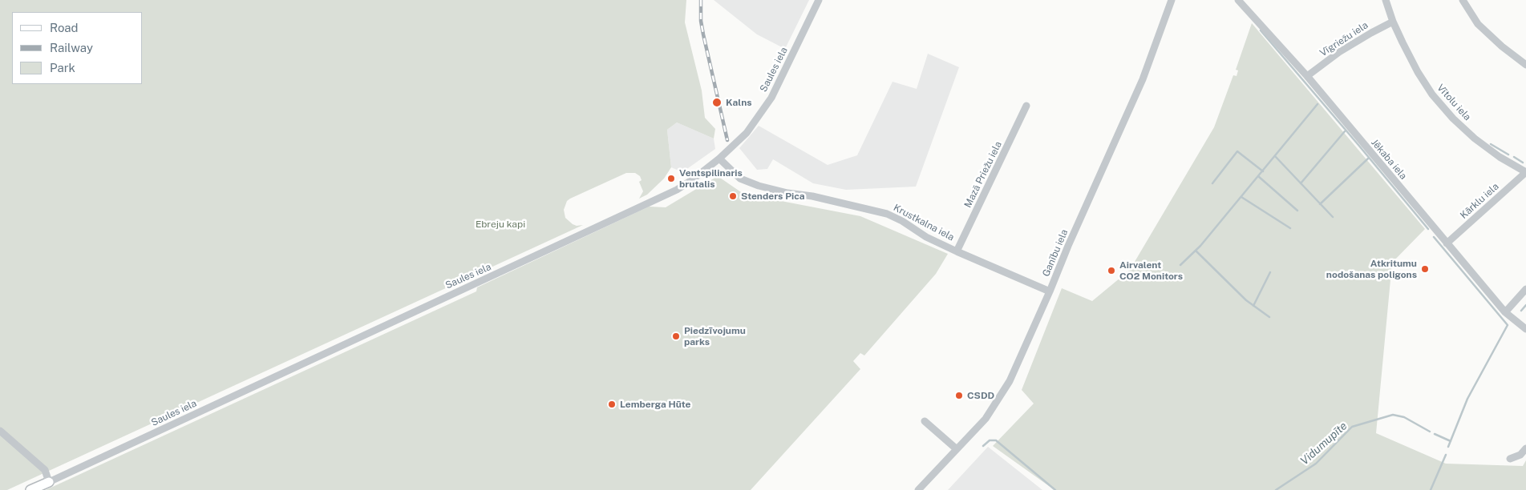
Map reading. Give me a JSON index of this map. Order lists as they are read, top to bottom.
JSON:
{
  "streets": {
    "street": [
      "Vīgriežu iela",
      "Saules iela",
      "Vītolu iela",
      "Jēkaba iela",
      "Mazā Priežu iela",
      "Kārklu iela",
      "Krustkalna iela",
      "Ganību iela"
    ]
  },
  "crossings": [
    ["Vīgriežu iela", "Vītolu iela"],
    ["Vīgriežu iela", "Jēkaba iela"],
    ["Saules iela", "Krustkalna iela"],
    ["Vītolu iela", "Kārklu iela"],
    ["Jēkaba iela", "Kārklu iela"],
    ["Mazā Priežu iela", "Krustkalna iela"],
    ["Krustkalna iela", "Ganību iela"]
  ],
  "water": ["Vidumupīte"],
  "parks": ["Ebreju kapi"],
  "places": [
    "Kalns",
    "Ventspilinaris brutalis",
    "Stenders Pica",
    "Atkritumu nodošanas poligons",
    "Airvalent CO2 Monitors",
    "Piedzīvojumu parks",
    "CSDD",
    "Lemberga Hūte"
  ],
  "legend": ["Road", "Railway", "Park"]
}
